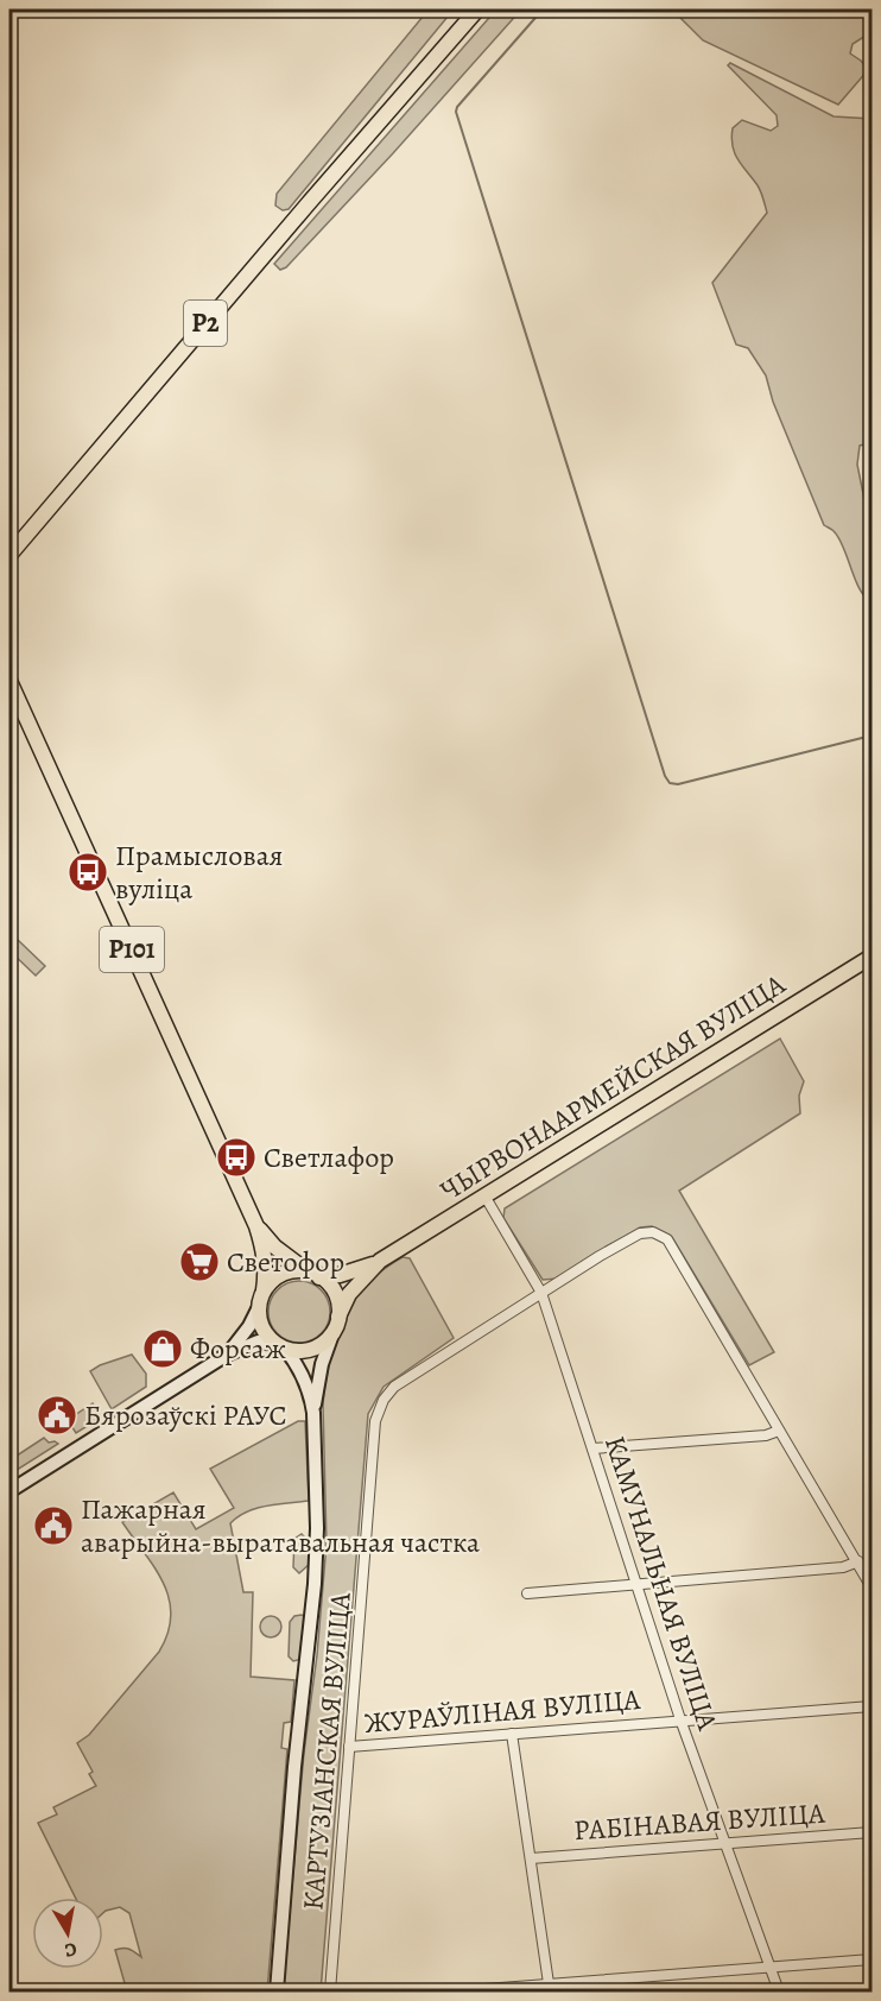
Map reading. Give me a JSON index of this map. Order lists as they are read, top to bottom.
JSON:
{
  "streets": {
    "main road": ["Р2", "Р101", "ЧЫРВОНААРМЕЙСКАЯ ВУЛІЦА"],
    "street": [
      "КАМУНАЛЬНАЯ ВУЛІЦА",
      "ЖУРАЎЛІНАЯ ВУЛІЦА",
      "КАРТУЗІАНСКАЯ ВУЛІЦА",
      "РАБІНАВАЯ ВУЛІЦА"
    ]
  },
  "crossings": [
    ["Р101", "ЧЫРВОНААРМЕЙСКАЯ ВУЛІЦА"],
    ["ЧЫРВОНААРМЕЙСКАЯ ВУЛІЦА", "КАМУНАЛЬНАЯ ВУЛІЦА"],
    ["КАМУНАЛЬНАЯ ВУЛІЦА", "ЖУРАЎЛІНАЯ ВУЛІЦА"],
    ["КАМУНАЛЬНАЯ ВУЛІЦА", "КАРТУЗІАНСКАЯ ВУЛІЦА"],
    ["КАМУНАЛЬНАЯ ВУЛІЦА", "РАБІНАВАЯ ВУЛІЦА"],
    ["ЖУРАЎЛІНАЯ ВУЛІЦА", "КАРТУЗІАНСКАЯ ВУЛІЦА"]
  ],
  "places": {
    "bus stop": ["Прамысловая вуліца", "Светлафор"],
    "supermarket": ["Светофор"],
    "shop": ["Форсаж"],
    "public building": ["Бярозаўскі РАУС", "Пажарная аварыйна-выратавальная частка"]
  },
  "north": "bottom"
}
